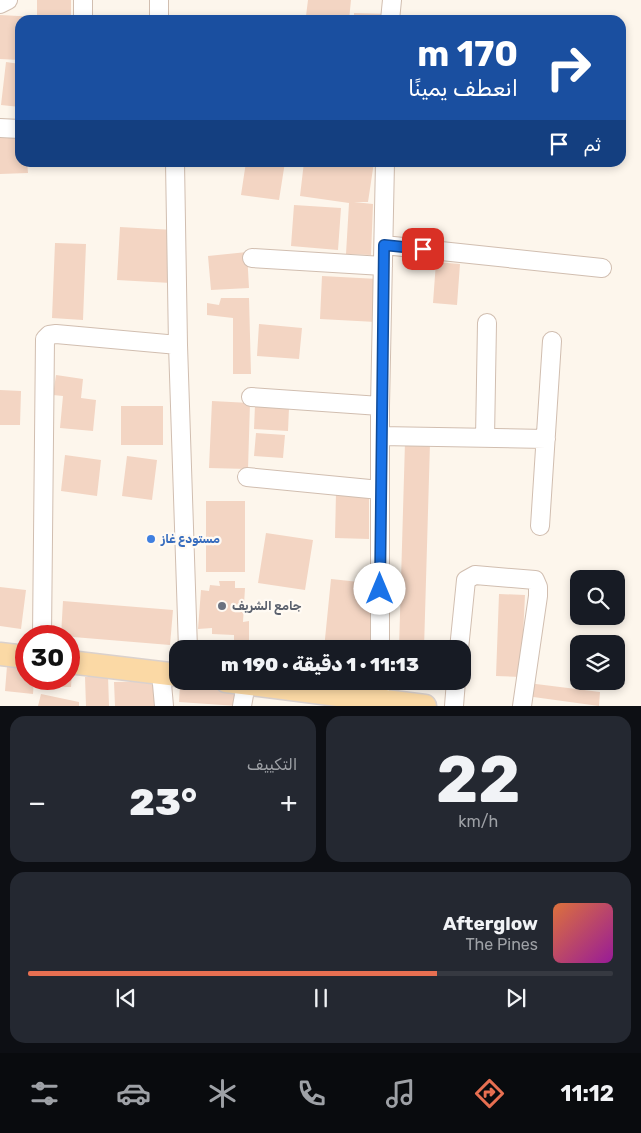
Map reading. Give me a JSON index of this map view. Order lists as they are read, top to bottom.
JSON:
{
  "places": ["مستودع غاز", "جامع الشريف"],
  "page": {
    "turn": ["170 m", "انعطف يمينًا"],
    "then": "ثم",
    "limit": "30",
    "trip": "11:13 · 1 دقيقة · 190 m",
    "tile": [
      ["22", "km/h"],
      "التكييف"
    ],
    "heat": ["−", "23°", "+"],
    "song": ["Afterglow", "The Pines"],
    "tabs": "11:12"
  }
}
